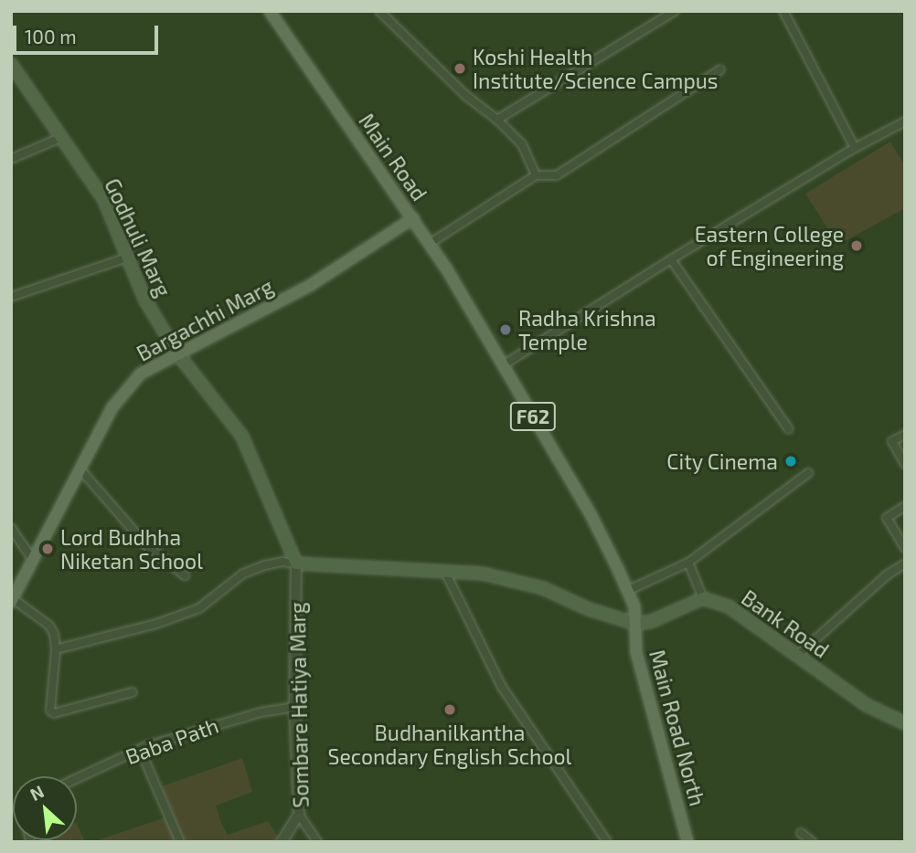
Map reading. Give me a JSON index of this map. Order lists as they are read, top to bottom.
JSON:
{
  "streets": {
    "main road": [
      "Main Road",
      "Godhuli Marg",
      "Bargachhi Marg",
      "F62",
      "Bank Road",
      "Main Road North"
    ],
    "street": ["Sombare Hatiya Marg", "Baba Path"]
  },
  "crossings": [
    ["Main Road", "Bargachhi Marg"],
    ["Main Road", "F62"],
    ["Godhuli Marg", "Bargachhi Marg"],
    ["Godhuli Marg", "Sombare Hatiya Marg"],
    ["Bargachhi Marg", "F62"],
    ["F62", "Main Road North"],
    ["Sombare Hatiya Marg", "Baba Path"]
  ],
  "places": [
    "Koshi Health Institute/Science Campus",
    "Eastern College of Engineering",
    "Radha Krishna Temple",
    "City Cinema",
    "Lord Budhha Niketan School",
    "Budhanilkantha Secondary English School"
  ],
  "scale_bar": "100 m",
  "north": "top left"
}
